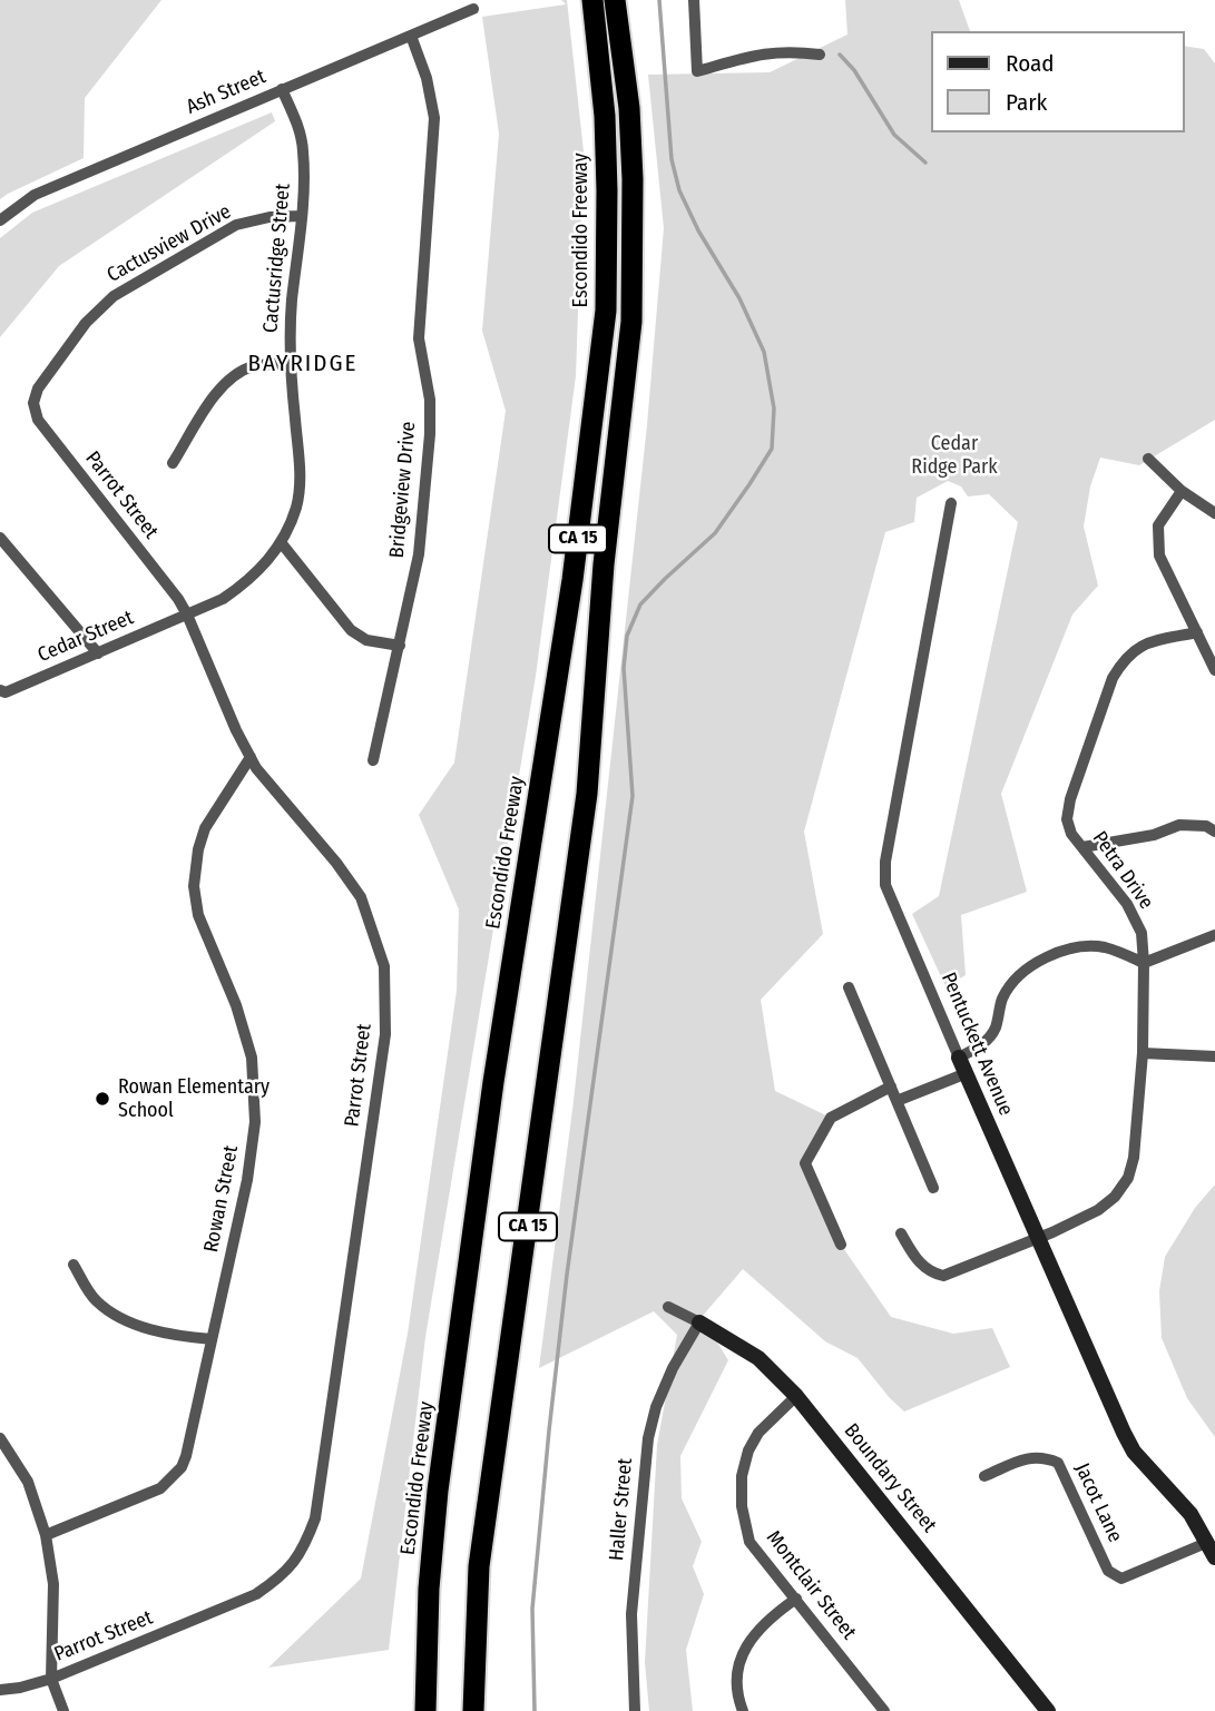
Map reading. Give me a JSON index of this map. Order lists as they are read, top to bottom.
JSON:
{
  "streets": {
    "highway": ["Escondido Freeway", "CA 15"],
    "street": [
      "Ash Street",
      "Cactusview Drive",
      "Cactusridge Street",
      "Bridgeview Drive",
      "Parrot Street",
      "Cedar Street",
      "Petra Drive",
      "Pentuckett Avenue",
      "Rowan Street",
      "Boundary Street",
      "Jacot Lane",
      "Haller Street",
      "Montclair Street"
    ]
  },
  "crossings": [
    ["Ash Street", "Cactusridge Street"],
    ["Ash Street", "Bridgeview Drive"],
    ["Cactusview Drive", "Cactusridge Street"],
    ["Cactusview Drive", "Parrot Street"],
    ["Cactusridge Street", "Parrot Street"],
    ["Cactusridge Street", "Cedar Street"],
    ["Parrot Street", "Cedar Street"],
    ["Parrot Street", "Rowan Street"],
    ["Petra Drive", "Pentuckett Avenue"],
    ["Pentuckett Avenue", "Jacot Lane"],
    ["Boundary Street", "Haller Street"],
    ["Boundary Street", "Montclair Street"]
  ],
  "districts": ["BAYRIDGE"],
  "parks": ["Cedar Ridge Park"],
  "places": ["Rowan Elementary School"],
  "legend": ["Road", "Park"]
}
